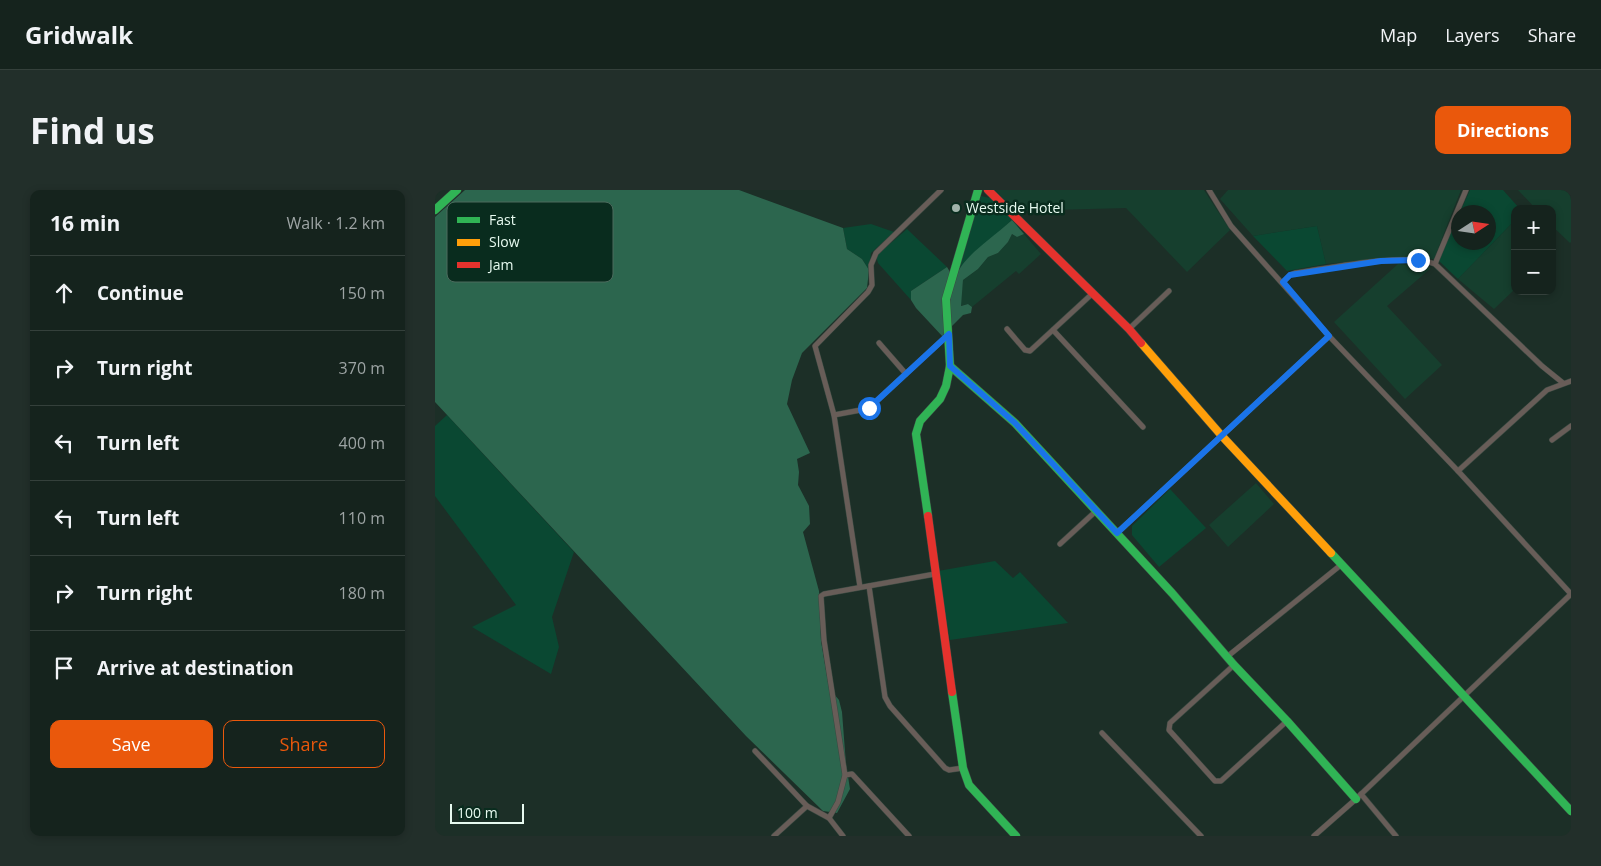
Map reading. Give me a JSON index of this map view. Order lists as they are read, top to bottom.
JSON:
{
  "places": ["Westside Hotel"],
  "legend": ["Fast", "Slow", "Jam"],
  "scale_bar": "100 m",
  "north": "right",
  "page": {
    "header": "Gridwalk",
    "nav": ["Map", "Layers", "Share"],
    "buttons": [
      "Directions",
      ["Save", "Share"]
    ],
    "title": "Find us",
    "heading": ["16 min", "Walk · 1.2 km"],
    "map_buttons": ["+", "−"],
    "list": [
      ["Continue", "150 m"],
      ["Turn right", "370 m"],
      ["Turn left", "400 m"],
      ["Turn left", "110 m"],
      ["Turn right", "180 m"],
      "Arrive at destination"
    ],
    "scale": "100 m"
  }
}
